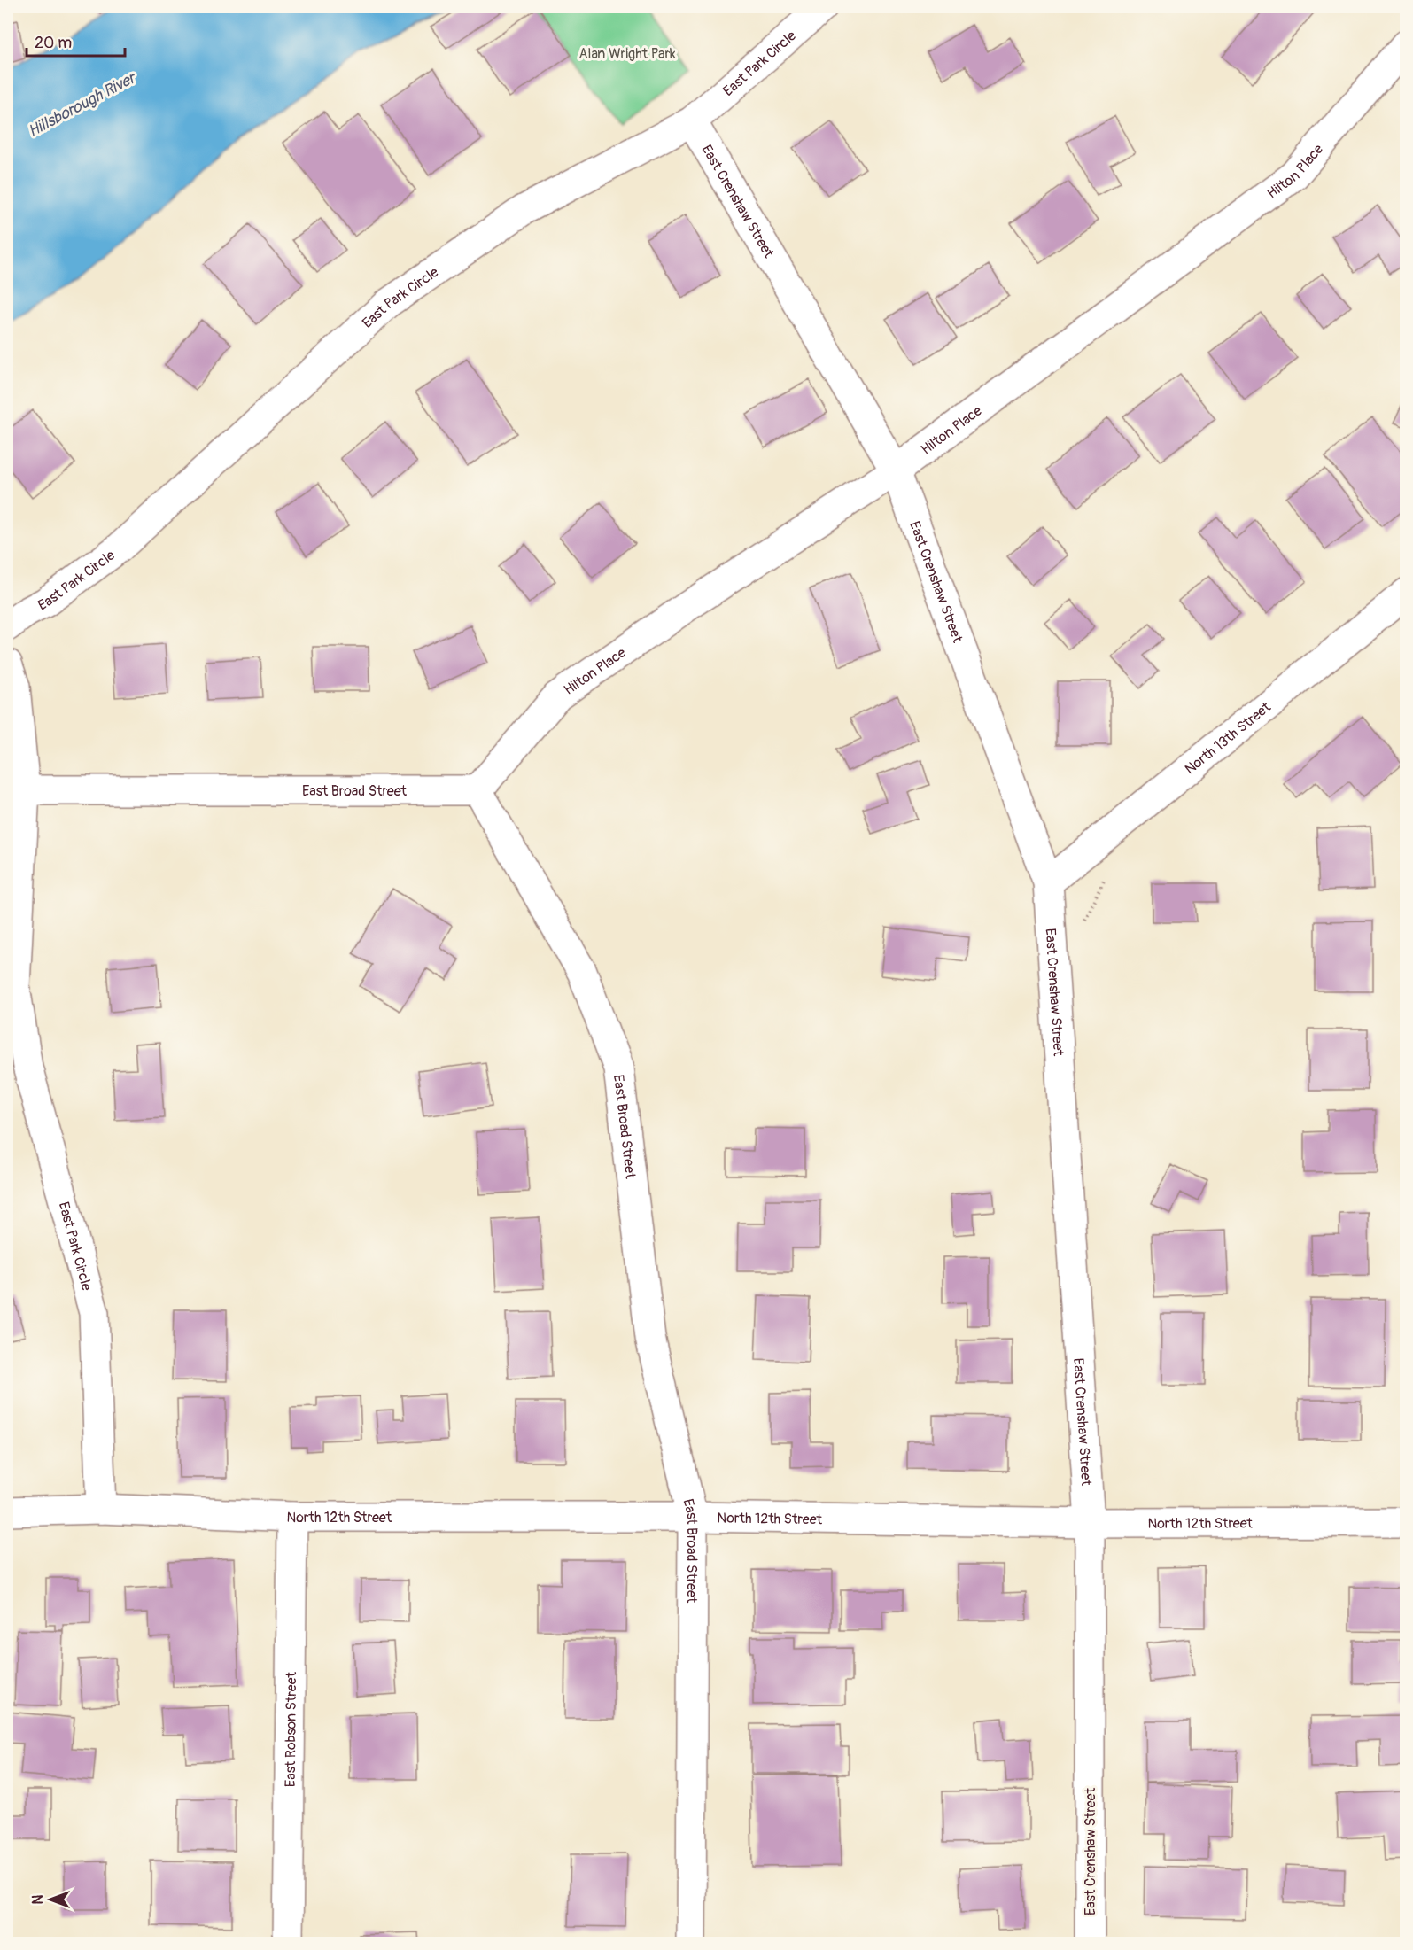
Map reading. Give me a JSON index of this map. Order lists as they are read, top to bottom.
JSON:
{
  "streets": {
    "street": [
      "East Park Circle",
      "Hilton Place",
      "East Crenshaw Street",
      "North 13th Street",
      "East Broad Street",
      "North 12th Street",
      "East Robson Street"
    ]
  },
  "crossings": [
    ["East Park Circle", "East Crenshaw Street"],
    ["East Park Circle", "East Broad Street"],
    ["East Park Circle", "North 12th Street"],
    ["Hilton Place", "East Crenshaw Street"],
    ["Hilton Place", "East Broad Street"],
    ["East Crenshaw Street", "North 13th Street"],
    ["East Crenshaw Street", "North 12th Street"],
    ["East Broad Street", "North 12th Street"],
    ["North 12th Street", "East Robson Street"]
  ],
  "water": ["Hillsborough River"],
  "parks": ["Alan Wright Park"],
  "scale_bar": "20 m",
  "north": "left"
}
